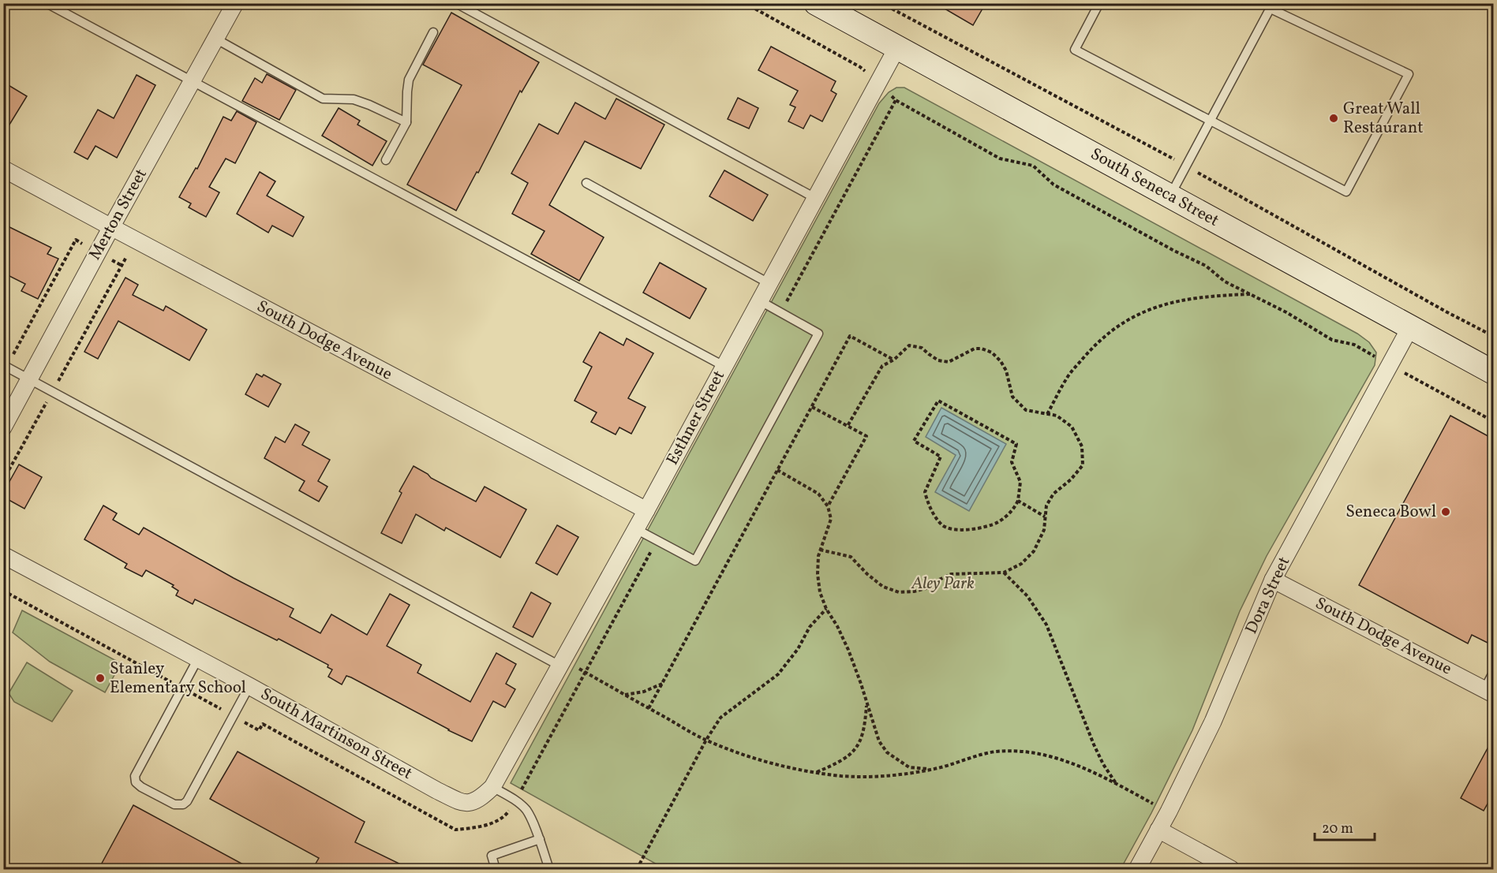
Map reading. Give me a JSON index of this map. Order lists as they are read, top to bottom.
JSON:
{
  "streets": {
    "street": [
      "South Seneca Street",
      "Merton Street",
      "South Dodge Avenue",
      "Esthner Street",
      "Dora Street",
      "South Martinson Street"
    ]
  },
  "crossings": [
    ["South Seneca Street", "Esthner Street"],
    ["South Seneca Street", "Dora Street"],
    ["Merton Street", "South Dodge Avenue"],
    ["South Dodge Avenue", "Esthner Street"],
    ["South Dodge Avenue", "Dora Street"],
    ["Esthner Street", "South Martinson Street"]
  ],
  "parks": ["Aley Park"],
  "places": ["Great Wall Restaurant", "Seneca Bowl", "Stanley Elementary School"],
  "scale_bar": "20 m"
}
